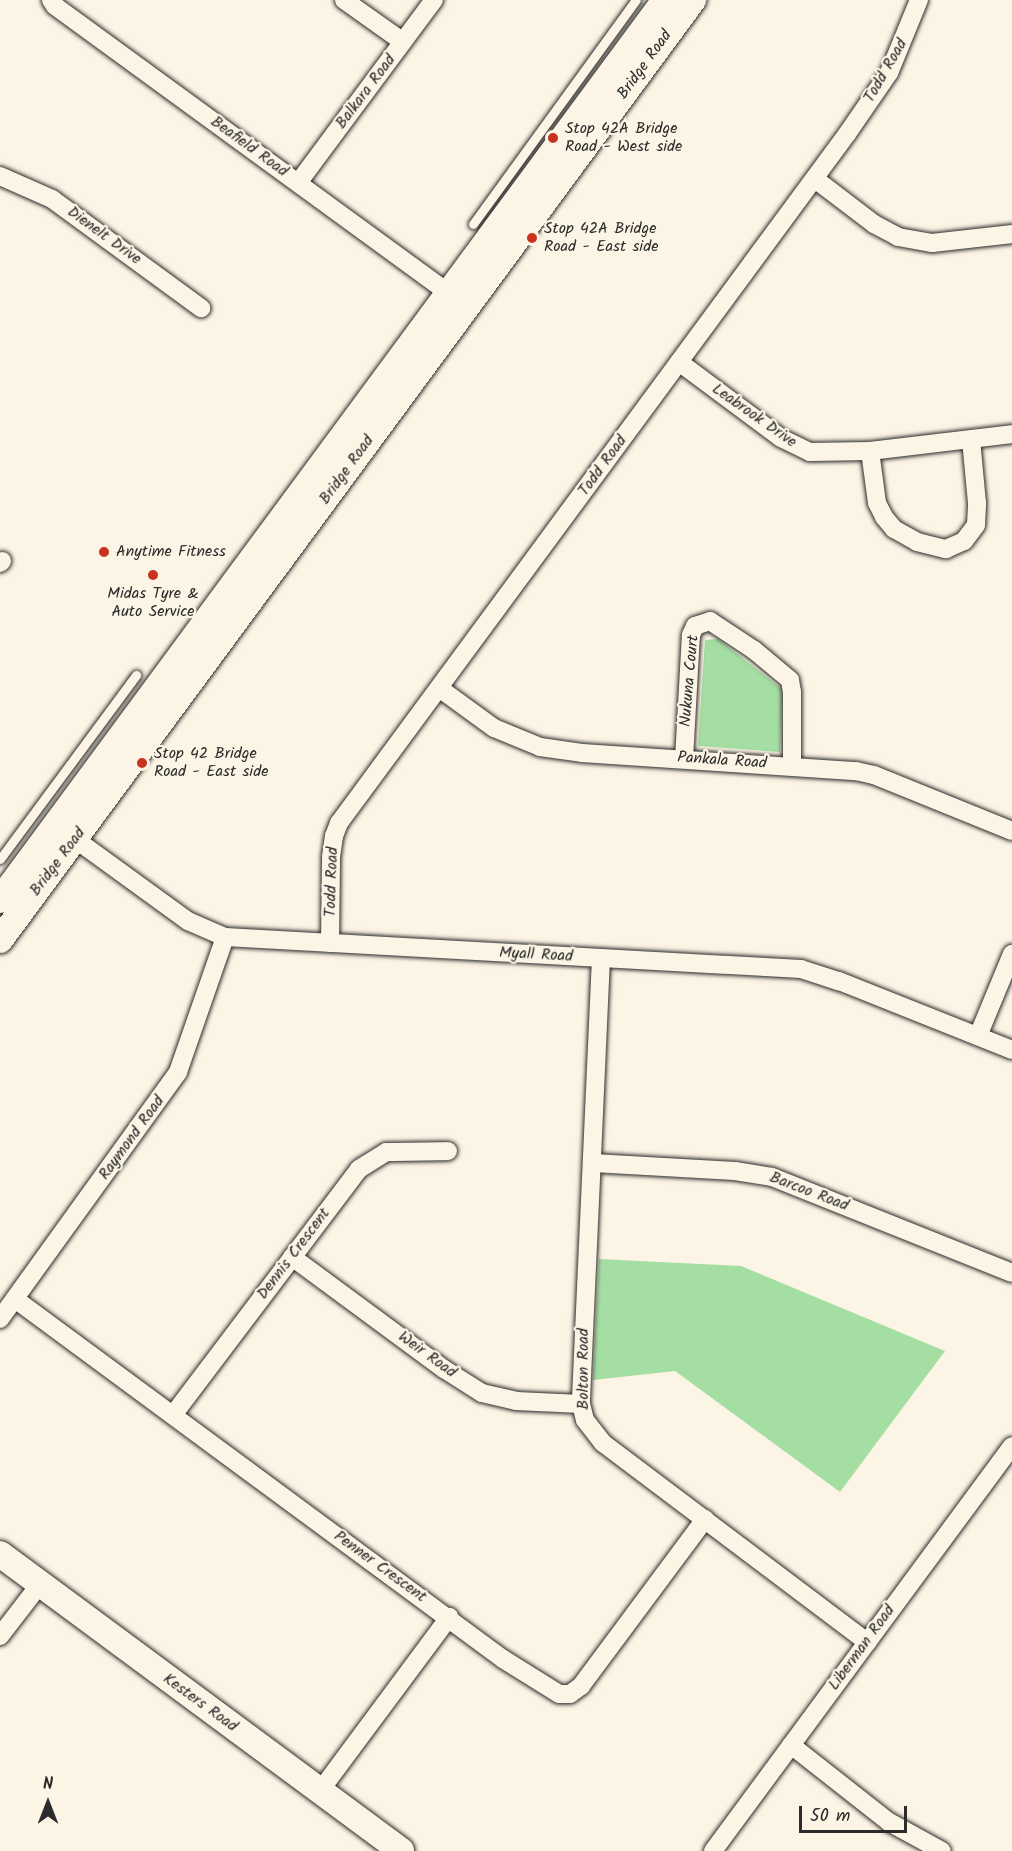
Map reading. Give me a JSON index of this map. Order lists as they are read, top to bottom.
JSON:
{
  "streets": {
    "main road": ["Bridge Road", "Kesters Road"],
    "street": [
      "Todd Road",
      "Balkara Road",
      "Beafield Road",
      "Dienelt Drive",
      "Leabrook Drive",
      "Nukuna Court",
      "Pankala Road",
      "Myall Road",
      "Raymond Road",
      "Barcoo Road",
      "Dennis Crescent",
      "Weir Road",
      "Bolton Road",
      "Penner Crescent",
      "Liberman Road"
    ]
  },
  "crossings": [
    ["Bridge Road", "Beafield Road"],
    ["Bridge Road", "Myall Road"],
    ["Todd Road", "Leabrook Drive"],
    ["Todd Road", "Pankala Road"],
    ["Todd Road", "Myall Road"],
    ["Balkara Road", "Beafield Road"],
    ["Nukuna Court", "Pankala Road"],
    ["Myall Road", "Raymond Road"],
    ["Myall Road", "Bolton Road"],
    ["Raymond Road", "Penner Crescent"],
    ["Barcoo Road", "Bolton Road"],
    ["Dennis Crescent", "Weir Road"],
    ["Dennis Crescent", "Penner Crescent"],
    ["Weir Road", "Bolton Road"],
    ["Bolton Road", "Penner Crescent"],
    ["Bolton Road", "Liberman Road"]
  ],
  "places": [
    "Stop 42A Bridge Road - West side",
    "Stop 42A Bridge Road - East side",
    "Anytime Fitness",
    "Midas Tyre & Auto Service",
    "Stop 42 Bridge Road - East side"
  ],
  "scale_bar": "50 m",
  "north": "top"
}
